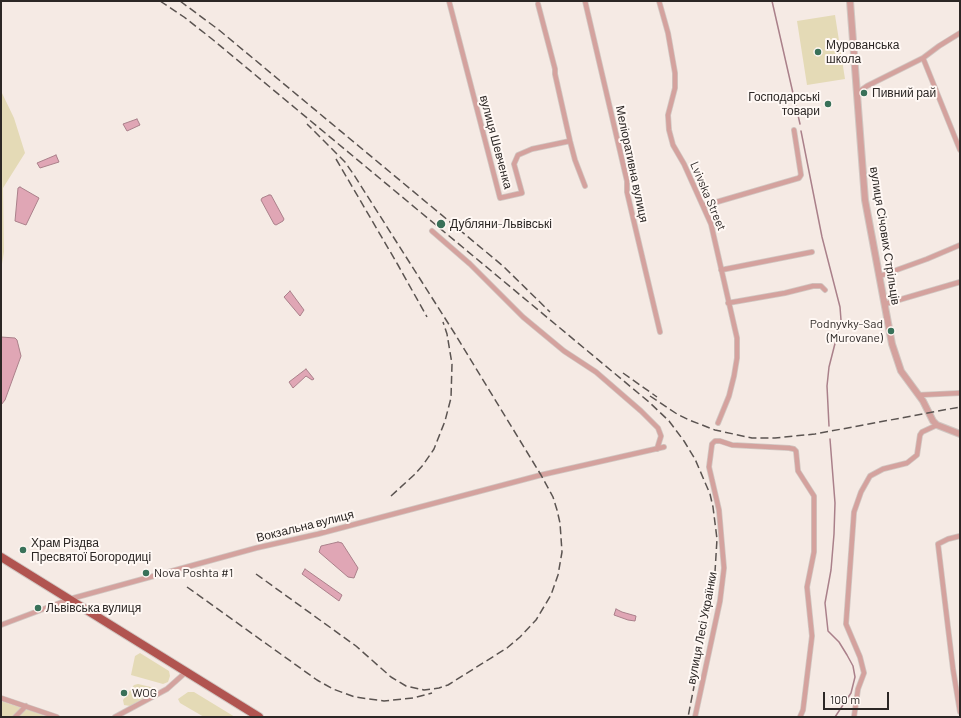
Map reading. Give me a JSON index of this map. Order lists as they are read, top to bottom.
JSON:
{
  "streets": {
    "street": [
      "вулиця Шевченка",
      "Меліоративна вулиця",
      "Lvivska Street",
      "вулиця Січових Стрільців",
      "Вокзальна вулиця",
      "вулиця Лесі Українки"
    ]
  },
  "places": [
    "Мурованська школа",
    "Пивний рай",
    "Господарські товари",
    "Дубляни-Львівські",
    "Podnyvky-Sad (Murovane)",
    "Храм Різдва Пресвятої Богородиці",
    "Nova Poshta #1",
    "Львівська вулиця",
    "WOG"
  ],
  "scale_bar": "100 m"
}
